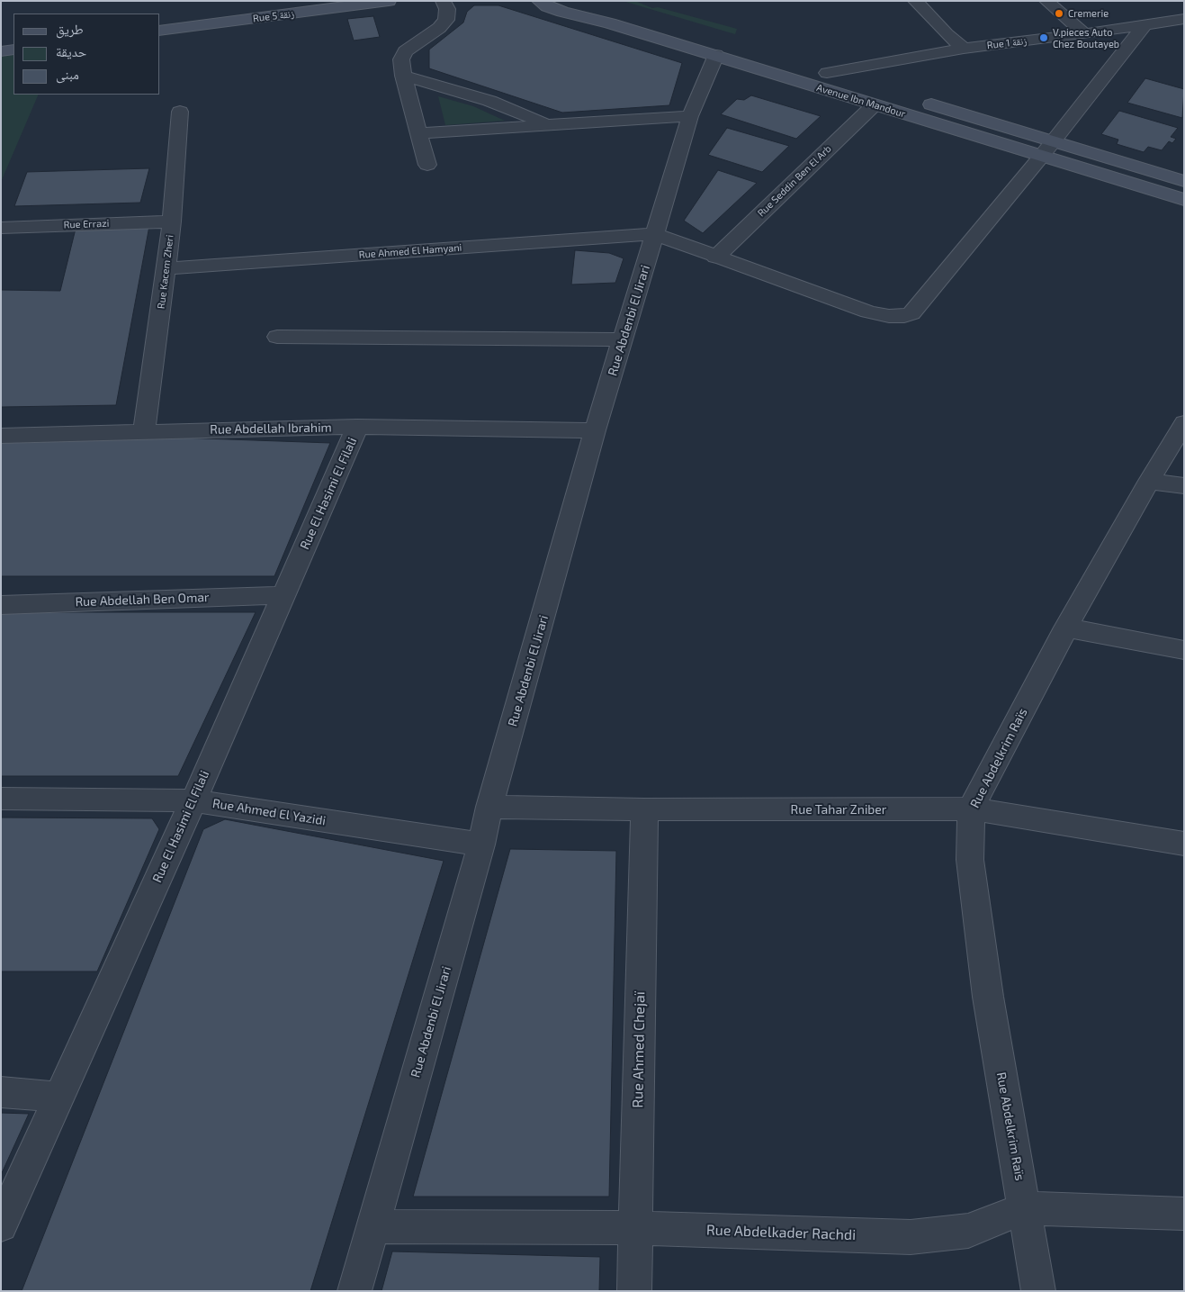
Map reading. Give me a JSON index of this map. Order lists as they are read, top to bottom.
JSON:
{
  "streets": {
    "street": [
      "Rue 5 زنقة",
      "Rue 1 زنقة",
      "Avenue Ibn Mandour",
      "Rue Seddin Ben El Arb",
      "Rue Errazi",
      "Rue Ahmed El Hamyani",
      "Rue Kacem Zheri",
      "Rue Abdenbi El Jirari",
      "Rue Abdellah Ibrahim",
      "Rue El Hasimi El Filali",
      "Rue Abdellah Ben Omar",
      "Rue Abdelkrim Raïs",
      "Rue Tahar Zniber",
      "Rue Ahmed El Yazidi",
      "Rue Ahmed Chejaï",
      "Rue Abdelkader Rachdi"
    ]
  },
  "crossings": [
    ["Rue 1 زنقة", "Avenue Ibn Mandour"],
    ["Avenue Ibn Mandour", "Rue Seddin Ben El Arb"],
    ["Avenue Ibn Mandour", "Rue Abdenbi El Jirari"],
    ["Rue Errazi", "Rue Kacem Zheri"],
    ["Rue Ahmed El Hamyani", "Rue Kacem Zheri"],
    ["Rue Ahmed El Hamyani", "Rue Abdenbi El Jirari"],
    ["Rue Kacem Zheri", "Rue Abdellah Ibrahim"],
    ["Rue Abdenbi El Jirari", "Rue Abdellah Ibrahim"],
    ["Rue Abdenbi El Jirari", "Rue Tahar Zniber"],
    ["Rue Abdenbi El Jirari", "Rue Ahmed El Yazidi"],
    ["Rue Abdenbi El Jirari", "Rue Abdelkader Rachdi"],
    ["Rue Abdellah Ibrahim", "Rue El Hasimi El Filali"],
    ["Rue El Hasimi El Filali", "Rue Abdellah Ben Omar"],
    ["Rue El Hasimi El Filali", "Rue Ahmed El Yazidi"],
    ["Rue Abdelkrim Raïs", "Rue Tahar Zniber"],
    ["Rue Abdelkrim Raïs", "Rue Abdelkader Rachdi"],
    ["Rue Tahar Zniber", "Rue Ahmed Chejaï"],
    ["Rue Ahmed Chejaï", "Rue Abdelkader Rachdi"]
  ],
  "places": ["Cremerie", "V.pieces Auto Chez Boutayeb"],
  "legend": ["طريق", "حديقة", "مبنى"]
}
